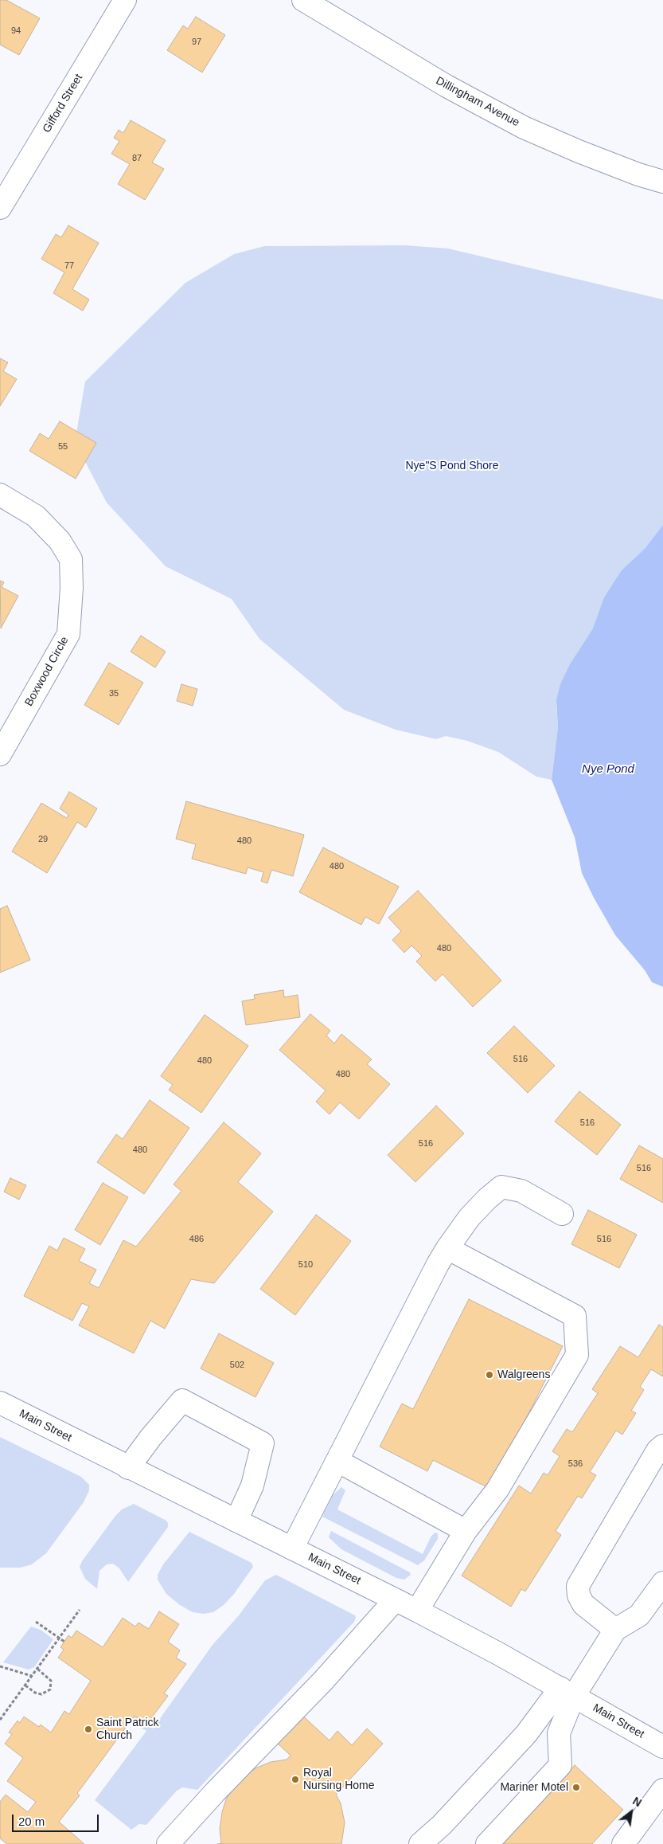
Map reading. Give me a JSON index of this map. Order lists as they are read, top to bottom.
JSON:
{
  "streets": {
    "main road": [
      "Dillingham Avenue",
      "Gifford Street",
      "Boxwood Circle",
      "Main Street"
    ]
  },
  "water": ["Nye Pond"],
  "parks": ["Nye\"S Pond Shore"],
  "places": [
    "Walgreens",
    "Saint Patrick Church",
    "Royal Nursing Home",
    "Mariner Motel"
  ],
  "house_numbers": [
    "94",
    "97",
    "87",
    "77",
    "55",
    "35",
    "29",
    "480",
    "480",
    "480",
    "516",
    "480",
    "480",
    "516",
    "516",
    "480",
    "516",
    "486",
    "516",
    "510",
    "502",
    "536"
  ],
  "scale_bar": "20 m",
  "north": "top right"
}
